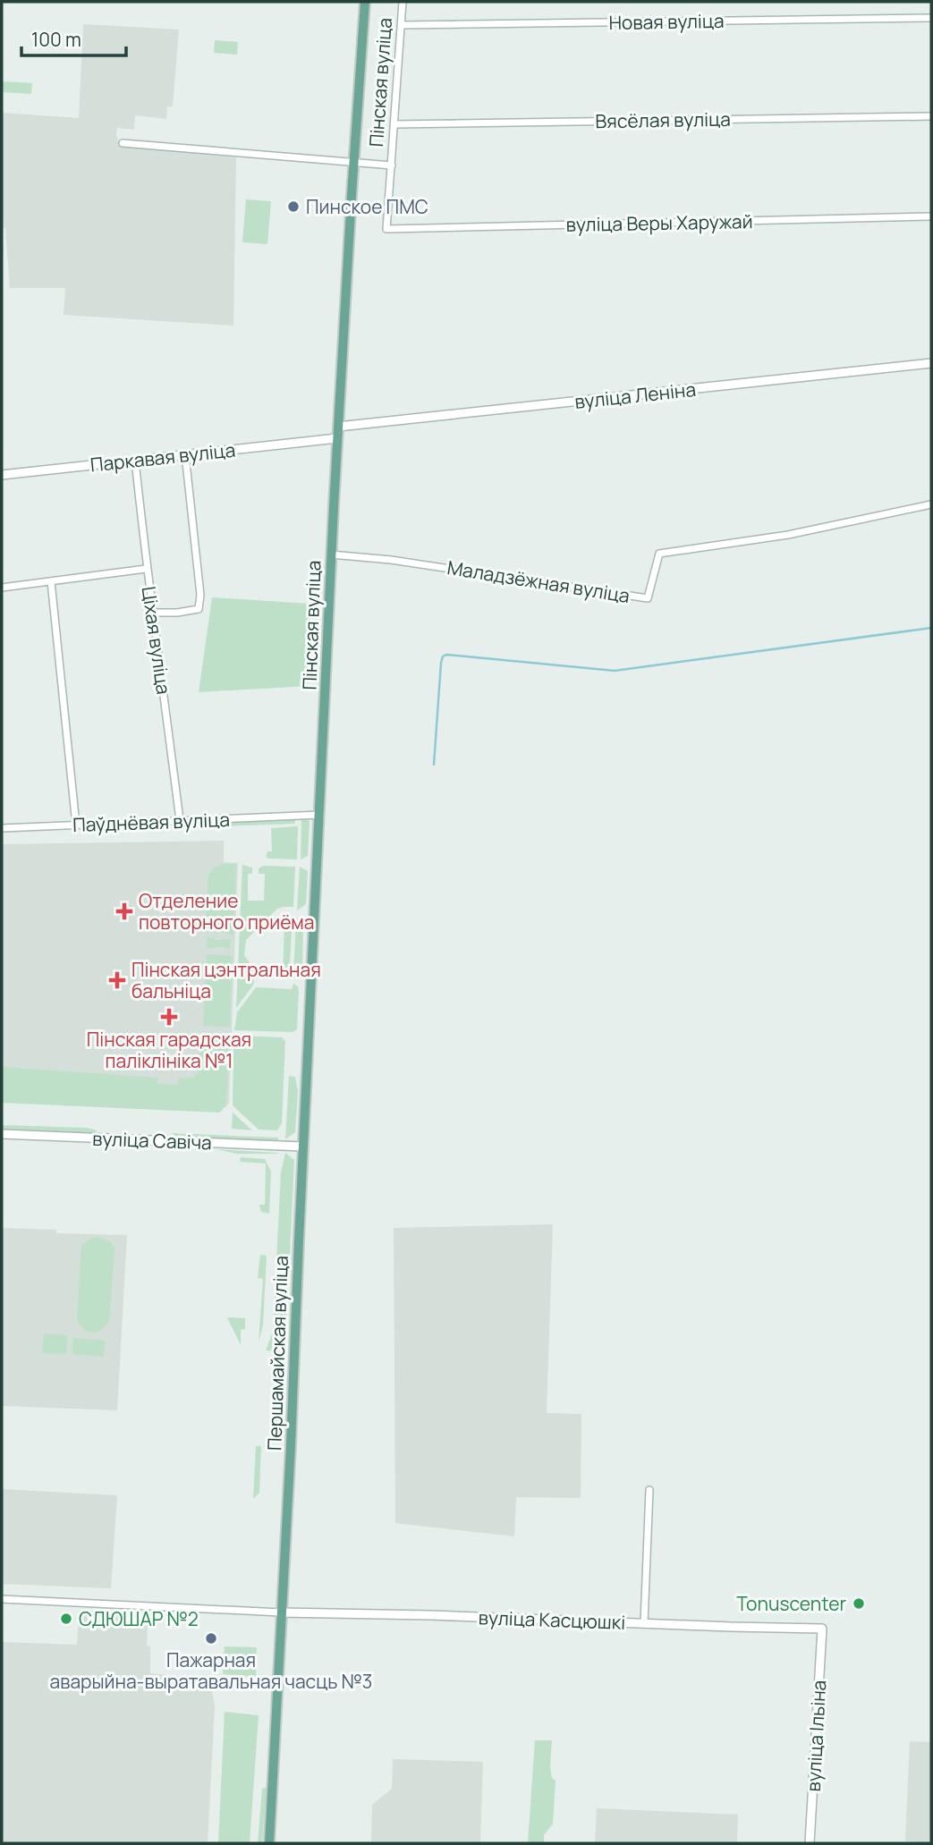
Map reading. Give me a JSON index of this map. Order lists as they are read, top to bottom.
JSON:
{
  "streets": {
    "main road": ["Пінская вуліца", "Першамайская вуліца"],
    "street": [
      "Новая вуліца",
      "Вясёлая вуліца",
      "вуліца Веры Харужай",
      "вуліца Леніна",
      "Паркавая вуліца",
      "Маладзёжная вуліца",
      "Ціхая вуліца",
      "Паўднёвая вуліца",
      "вуліца Савіча",
      "вуліца Касцюшкі",
      "вуліца Ільіна"
    ]
  },
  "crossings": [
    ["Новая вуліца", "Пінская вуліца"],
    ["Пінская вуліца", "Вясёлая вуліца"],
    ["Пінская вуліца", "вуліца Веры Харужай"],
    ["Пінская вуліца", "вуліца Леніна"],
    ["Пінская вуліца", "Паркавая вуліца"],
    ["Пінская вуліца", "Маладзёжная вуліца"],
    ["Пінская вуліца", "Паўднёвая вуліца"],
    ["Пінская вуліца", "Першамайская вуліца"],
    ["Паркавая вуліца", "Ціхая вуліца"],
    ["Ціхая вуліца", "Паўднёвая вуліца"],
    ["вуліца Савіча", "Першамайская вуліца"],
    ["Першамайская вуліца", "вуліца Касцюшкі"],
    ["вуліца Касцюшкі", "вуліца Ільіна"]
  ],
  "places": {
    "other": [
      "Пинское ПМС",
      "Tonuscenter",
      "СДЮШАР №2",
      "Пажарная аварыйна-выратавальная часць №3"
    ],
    "health": ["Отделение повторного приёма", "Пінская цэнтральная бальніца", "Пінская гарадская паліклініка №1"]
  },
  "scale_bar": "100 m"
}
